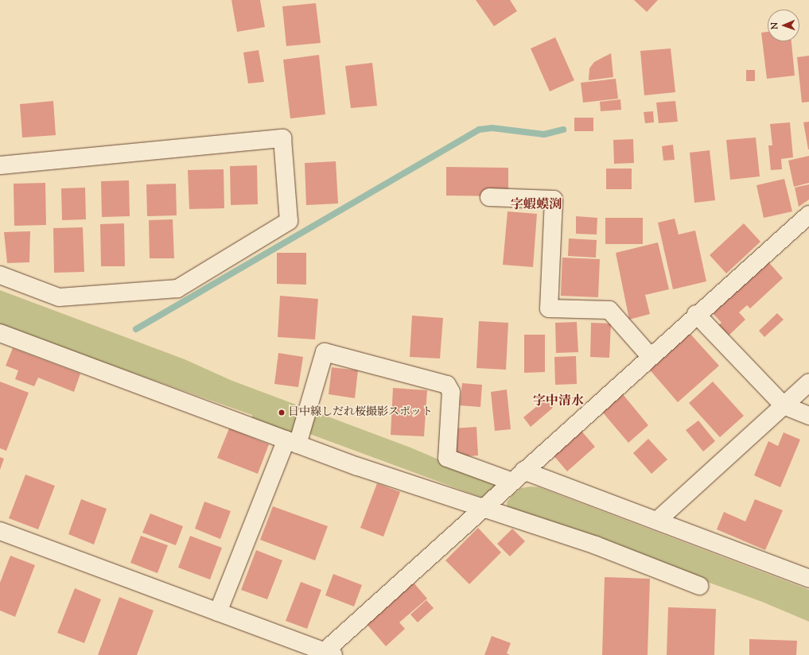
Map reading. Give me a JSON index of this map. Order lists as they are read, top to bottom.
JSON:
{
  "districts": ["字蝦蟆渕", "字中清水"],
  "places": ["日中線しだれ桜撮影スポット"],
  "north": "left"
}
